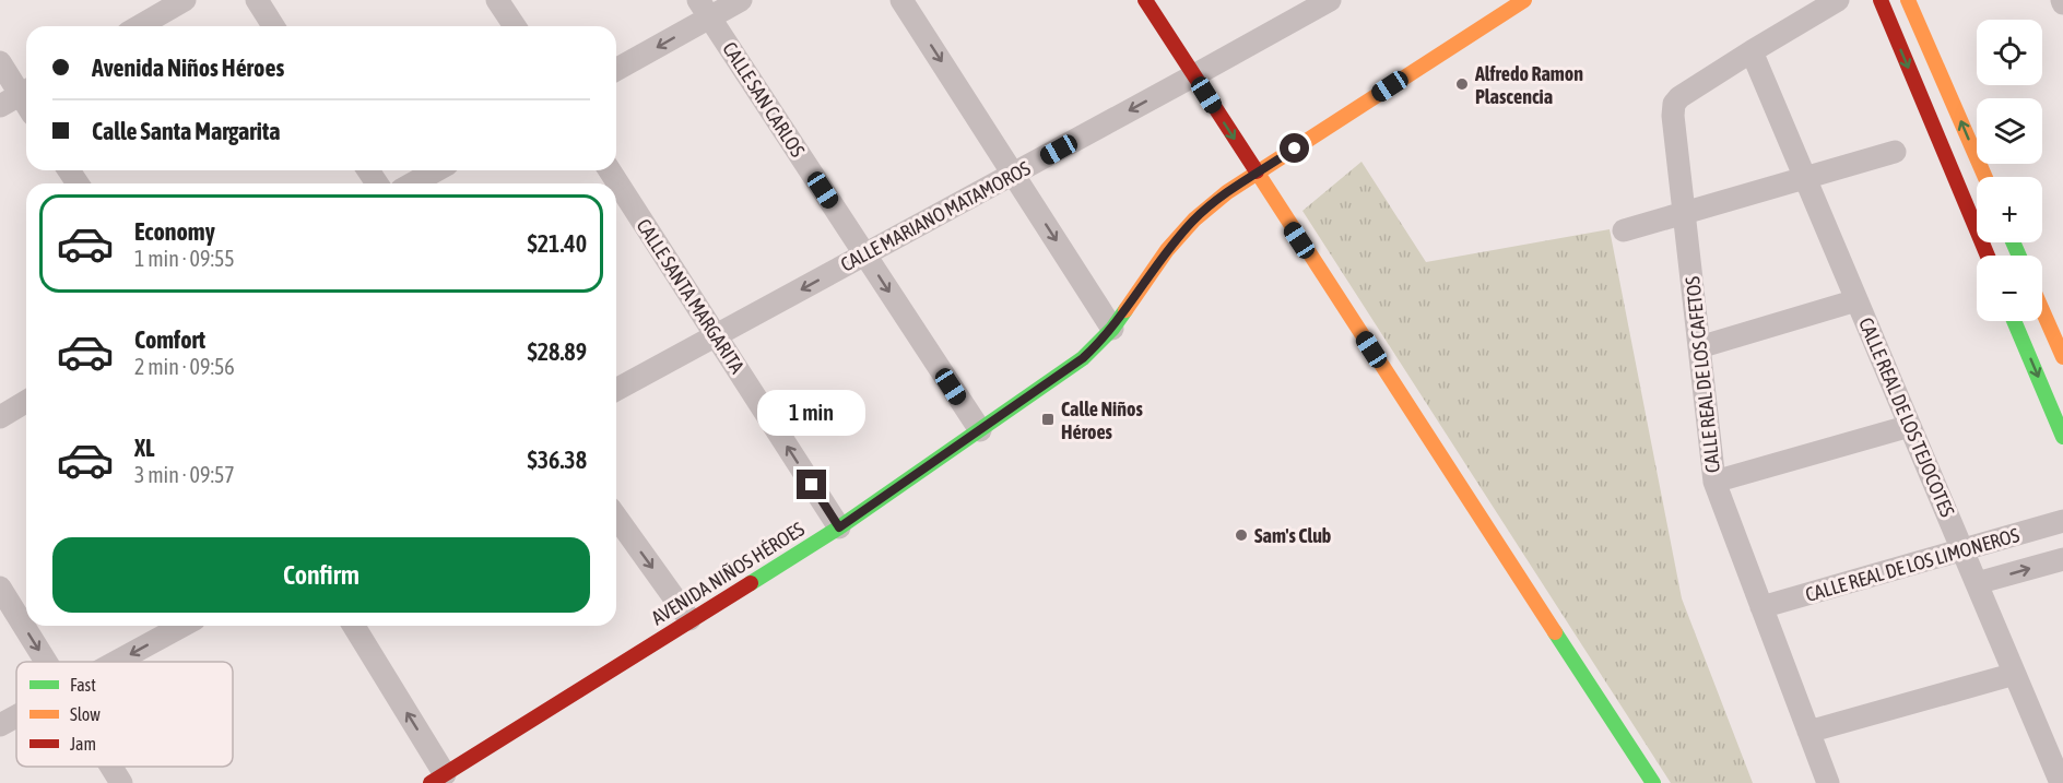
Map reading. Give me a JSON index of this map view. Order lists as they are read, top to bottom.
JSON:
{
  "streets": {
    "street": [
      "CALLE SAN CARLOS",
      "CALLE MARIANO MATAMOROS",
      "CALLE SANTA MARGARITA",
      "CALLE REAL DE LOS CAFETOS",
      "CALLE REAL DE LOS TEJOCOTES",
      "CALLE REAL DE LOS LIMONEROS",
      "AVENIDA NIÑOS HÉROES"
    ]
  },
  "crossings": [
    ["CALLE SAN CARLOS", "CALLE MARIANO MATAMOROS"],
    ["CALLE SAN CARLOS", "AVENIDA NIÑOS HÉROES"],
    ["CALLE MARIANO MATAMOROS", "CALLE SANTA MARGARITA"],
    ["CALLE SANTA MARGARITA", "AVENIDA NIÑOS HÉROES"],
    ["CALLE REAL DE LOS CAFETOS", "CALLE REAL DE LOS TEJOCOTES"],
    ["CALLE REAL DE LOS CAFETOS", "CALLE REAL DE LOS LIMONEROS"],
    ["CALLE REAL DE LOS TEJOCOTES", "CALLE REAL DE LOS LIMONEROS"]
  ],
  "one_way": ["CALLE MARIANO MATAMOROS"],
  "places": {
    "other": ["Alfredo Ramon Plascencia", "Sam's Club"],
    "transit": ["Calle Niños Héroes"]
  },
  "legend": ["Fast", "Slow", "Jam"],
  "page": {
    "map_buttons": ["+", "−"],
    "banner": ["Avenida Niños Héroes", "Calle Santa Margarita"],
    "list": [
      {
        "name": "Economy",
        "note": "1 min · 09:55",
        "value": "$21.40"
      },
      {
        "name": "Comfort",
        "note": "2 min · 09:56",
        "value": "$28.89"
      },
      {
        "name": "XL",
        "note": "3 min · 09:57",
        "value": "$36.38"
      }
    ],
    "bubble": "1 min",
    "buttons": "Confirm"
  }
}
